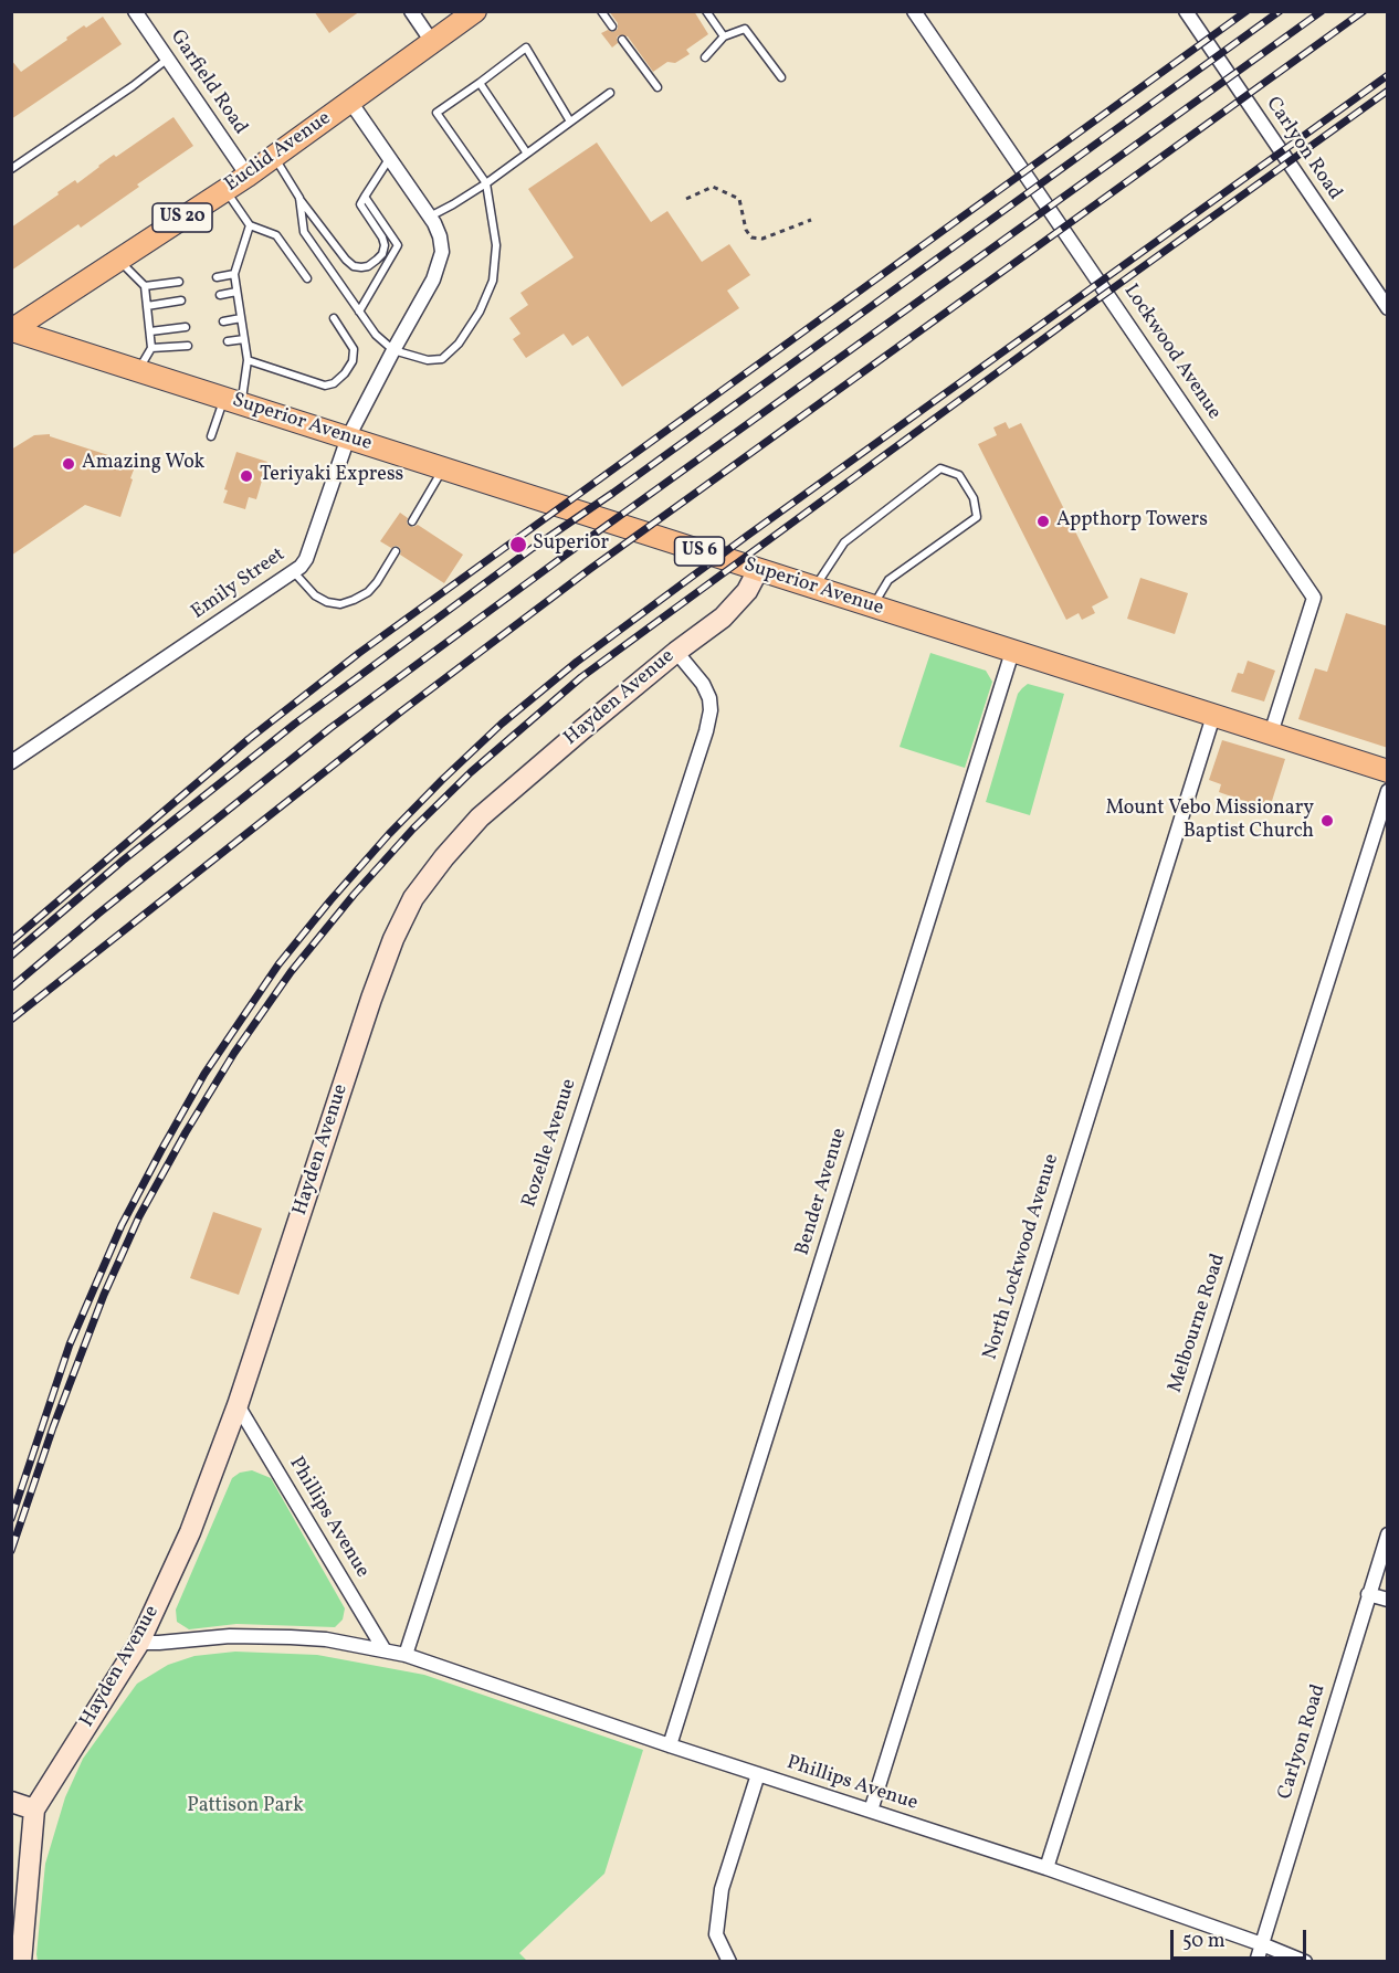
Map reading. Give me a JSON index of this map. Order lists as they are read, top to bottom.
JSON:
{
  "streets": {
    "main road": [
      "Euclid Avenue",
      "US 20",
      "Superior Avenue",
      "US 6"
    ],
    "street": [
      "Garfield Road",
      "Carlyon Road",
      "Lockwood Avenue",
      "Emily Street",
      "Hayden Avenue",
      "Rozelle Avenue",
      "Bender Avenue",
      "North Lockwood Avenue",
      "Melbourne Road",
      "Phillips Avenue"
    ]
  },
  "crossings": [
    ["Garfield Road", "Euclid Avenue"],
    ["Carlyon Road", "Phillips Avenue"],
    ["Euclid Avenue", "Superior Avenue"],
    ["Lockwood Avenue", "Superior Avenue"],
    ["Superior Avenue", "Emily Street"],
    ["Superior Avenue", "Hayden Avenue"],
    ["Superior Avenue", "Bender Avenue"],
    ["Superior Avenue", "North Lockwood Avenue"],
    ["Hayden Avenue", "Rozelle Avenue"],
    ["Hayden Avenue", "Phillips Avenue"],
    ["Rozelle Avenue", "Phillips Avenue"],
    ["Bender Avenue", "Phillips Avenue"],
    ["North Lockwood Avenue", "Phillips Avenue"],
    ["Melbourne Road", "Phillips Avenue"]
  ],
  "parks": ["Pattison Park"],
  "places": [
    "Amazing Wok",
    "Teriyaki Express",
    "Appthorp Towers",
    "Superior",
    "Mount Vebo Missionary Baptist Church"
  ],
  "scale_bar": "50 m"
}
